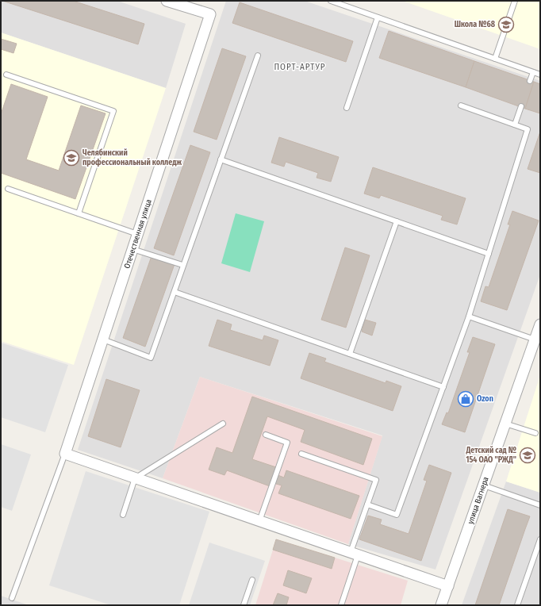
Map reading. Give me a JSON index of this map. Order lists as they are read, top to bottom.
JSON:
{
  "streets": {
    "street": ["Отечественная улица", "улица Вагнера"]
  },
  "districts": ["ПОРТ-АРТУР"],
  "places": {
    "school or university": ["Школа №68", "Челябинский профессиональный колледж", "Детский сад № 154 ОАО \"РЖД\""],
    "shop": ["Ozon"]
  }
}
